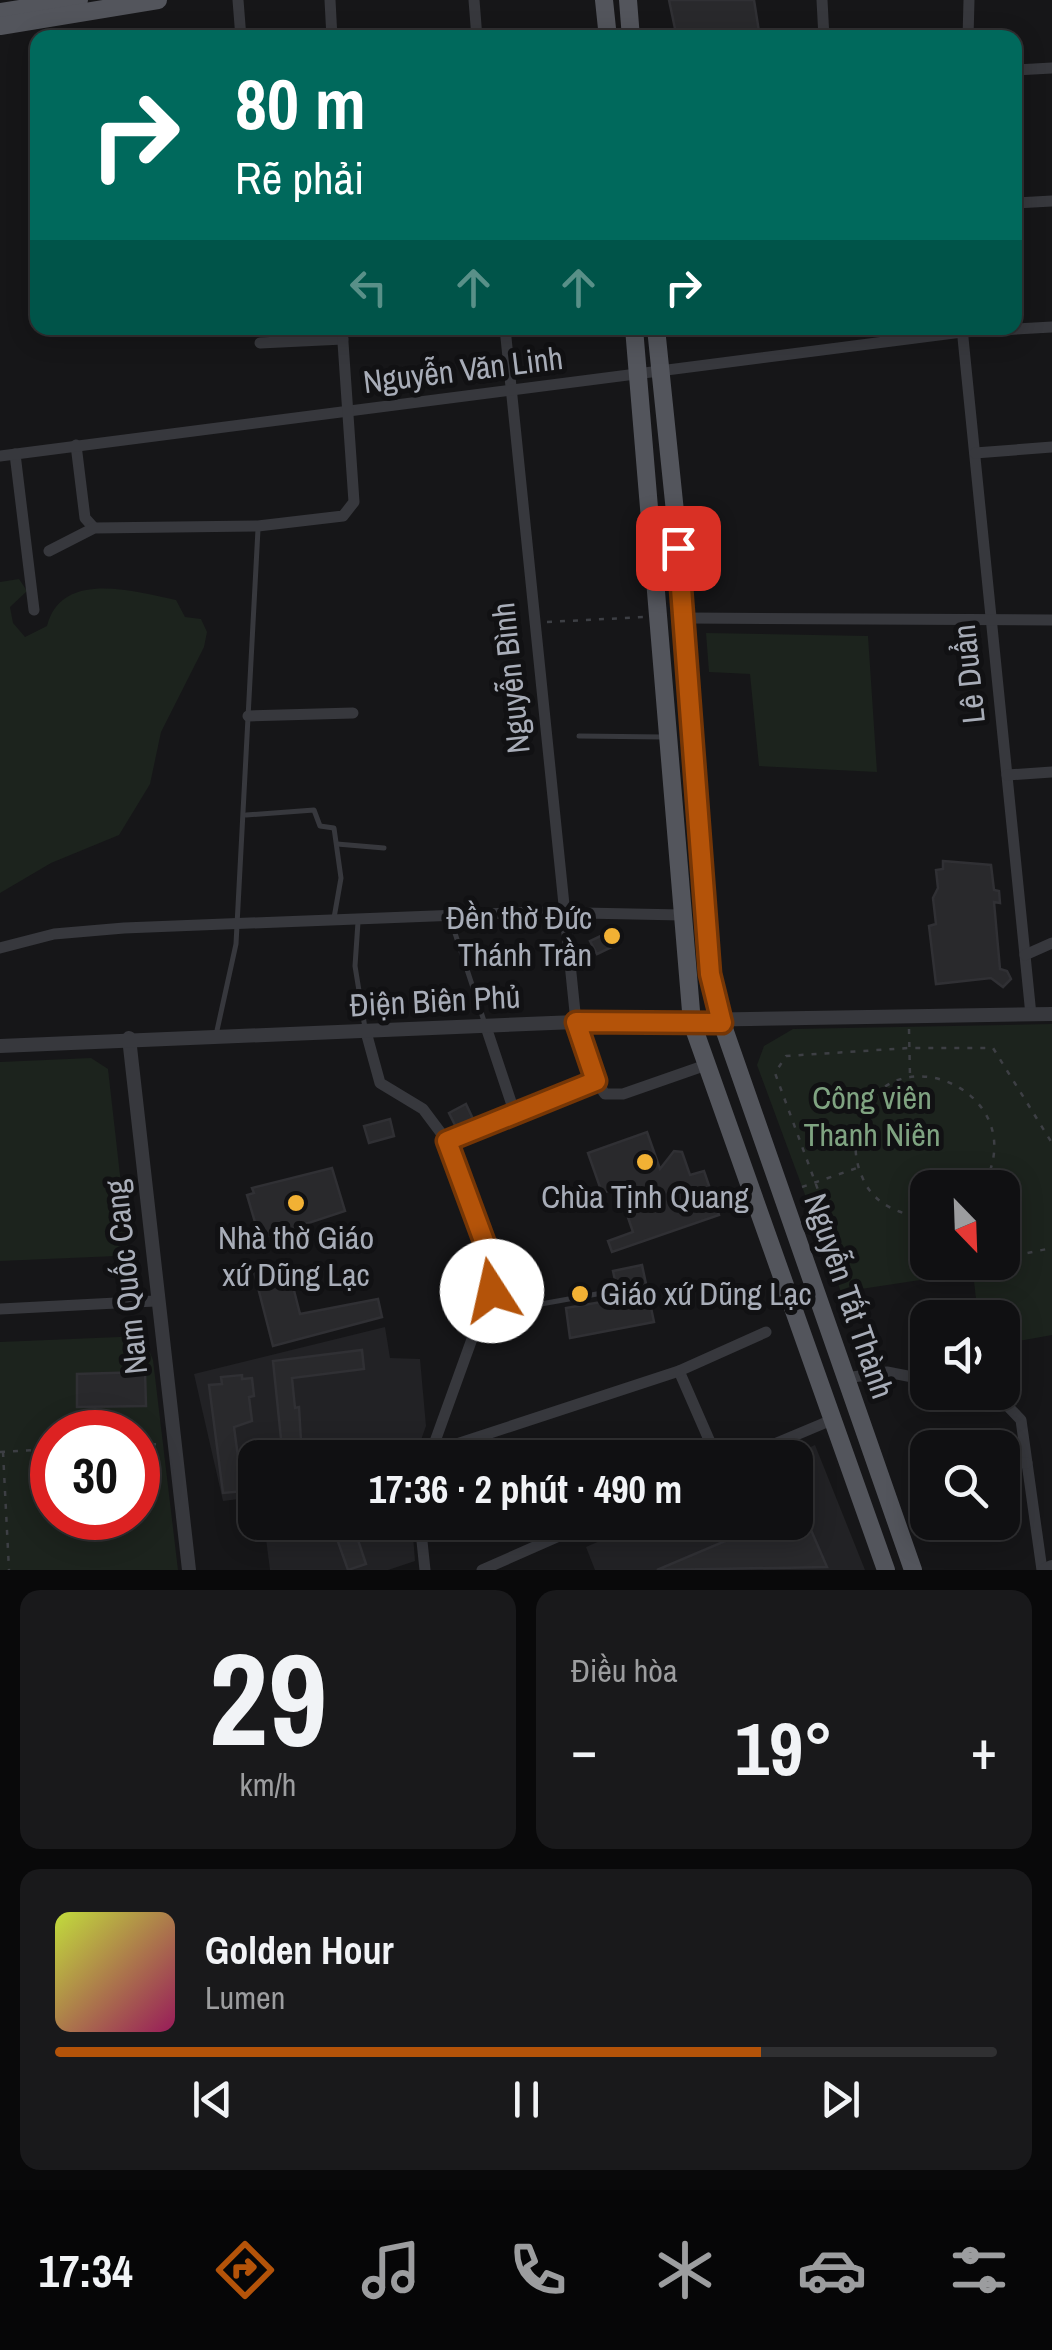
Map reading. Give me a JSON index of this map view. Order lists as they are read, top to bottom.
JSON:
{
  "streets": {
    "main road": ["Nguyễn Tất Thành"],
    "street": [
      "Nguyễn Văn Linh",
      "Lê Duẩn",
      "Nguyễn Bình",
      "Điện Biên Phủ",
      "Nam Quốc Cang"
    ]
  },
  "crossings": [
    ["Nguyễn Văn Linh", "Nguyễn Bình"],
    ["Nguyễn Văn Linh", "Nguyễn Tất Thành"],
    ["Lê Duẩn", "Điện Biên Phủ"],
    ["Nguyễn Bình", "Điện Biên Phủ"],
    ["Điện Biên Phủ", "Nam Quốc Cang"],
    ["Điện Biên Phủ", "Nguyễn Tất Thành"]
  ],
  "parks": ["Công viên Thanh Niên"],
  "places": [
    "Đền thờ Đức Thánh Trần",
    "Chùa Tịnh Quang",
    "Nhà thờ Giáo xứ Dũng Lạc",
    "Giáo xứ Dũng Lạc"
  ],
  "north": "bottom right",
  "page": {
    "turn": ["80 m", "Rẽ phải"],
    "limit": "30",
    "trip": "17:36 · 2 phút · 490 m",
    "tile": [
      ["29", "km/h"],
      "Điều hòa"
    ],
    "heat": ["−", "19°", "+"],
    "song": ["Golden Hour", "Lumen"],
    "tabs": "17:34"
  }
}
